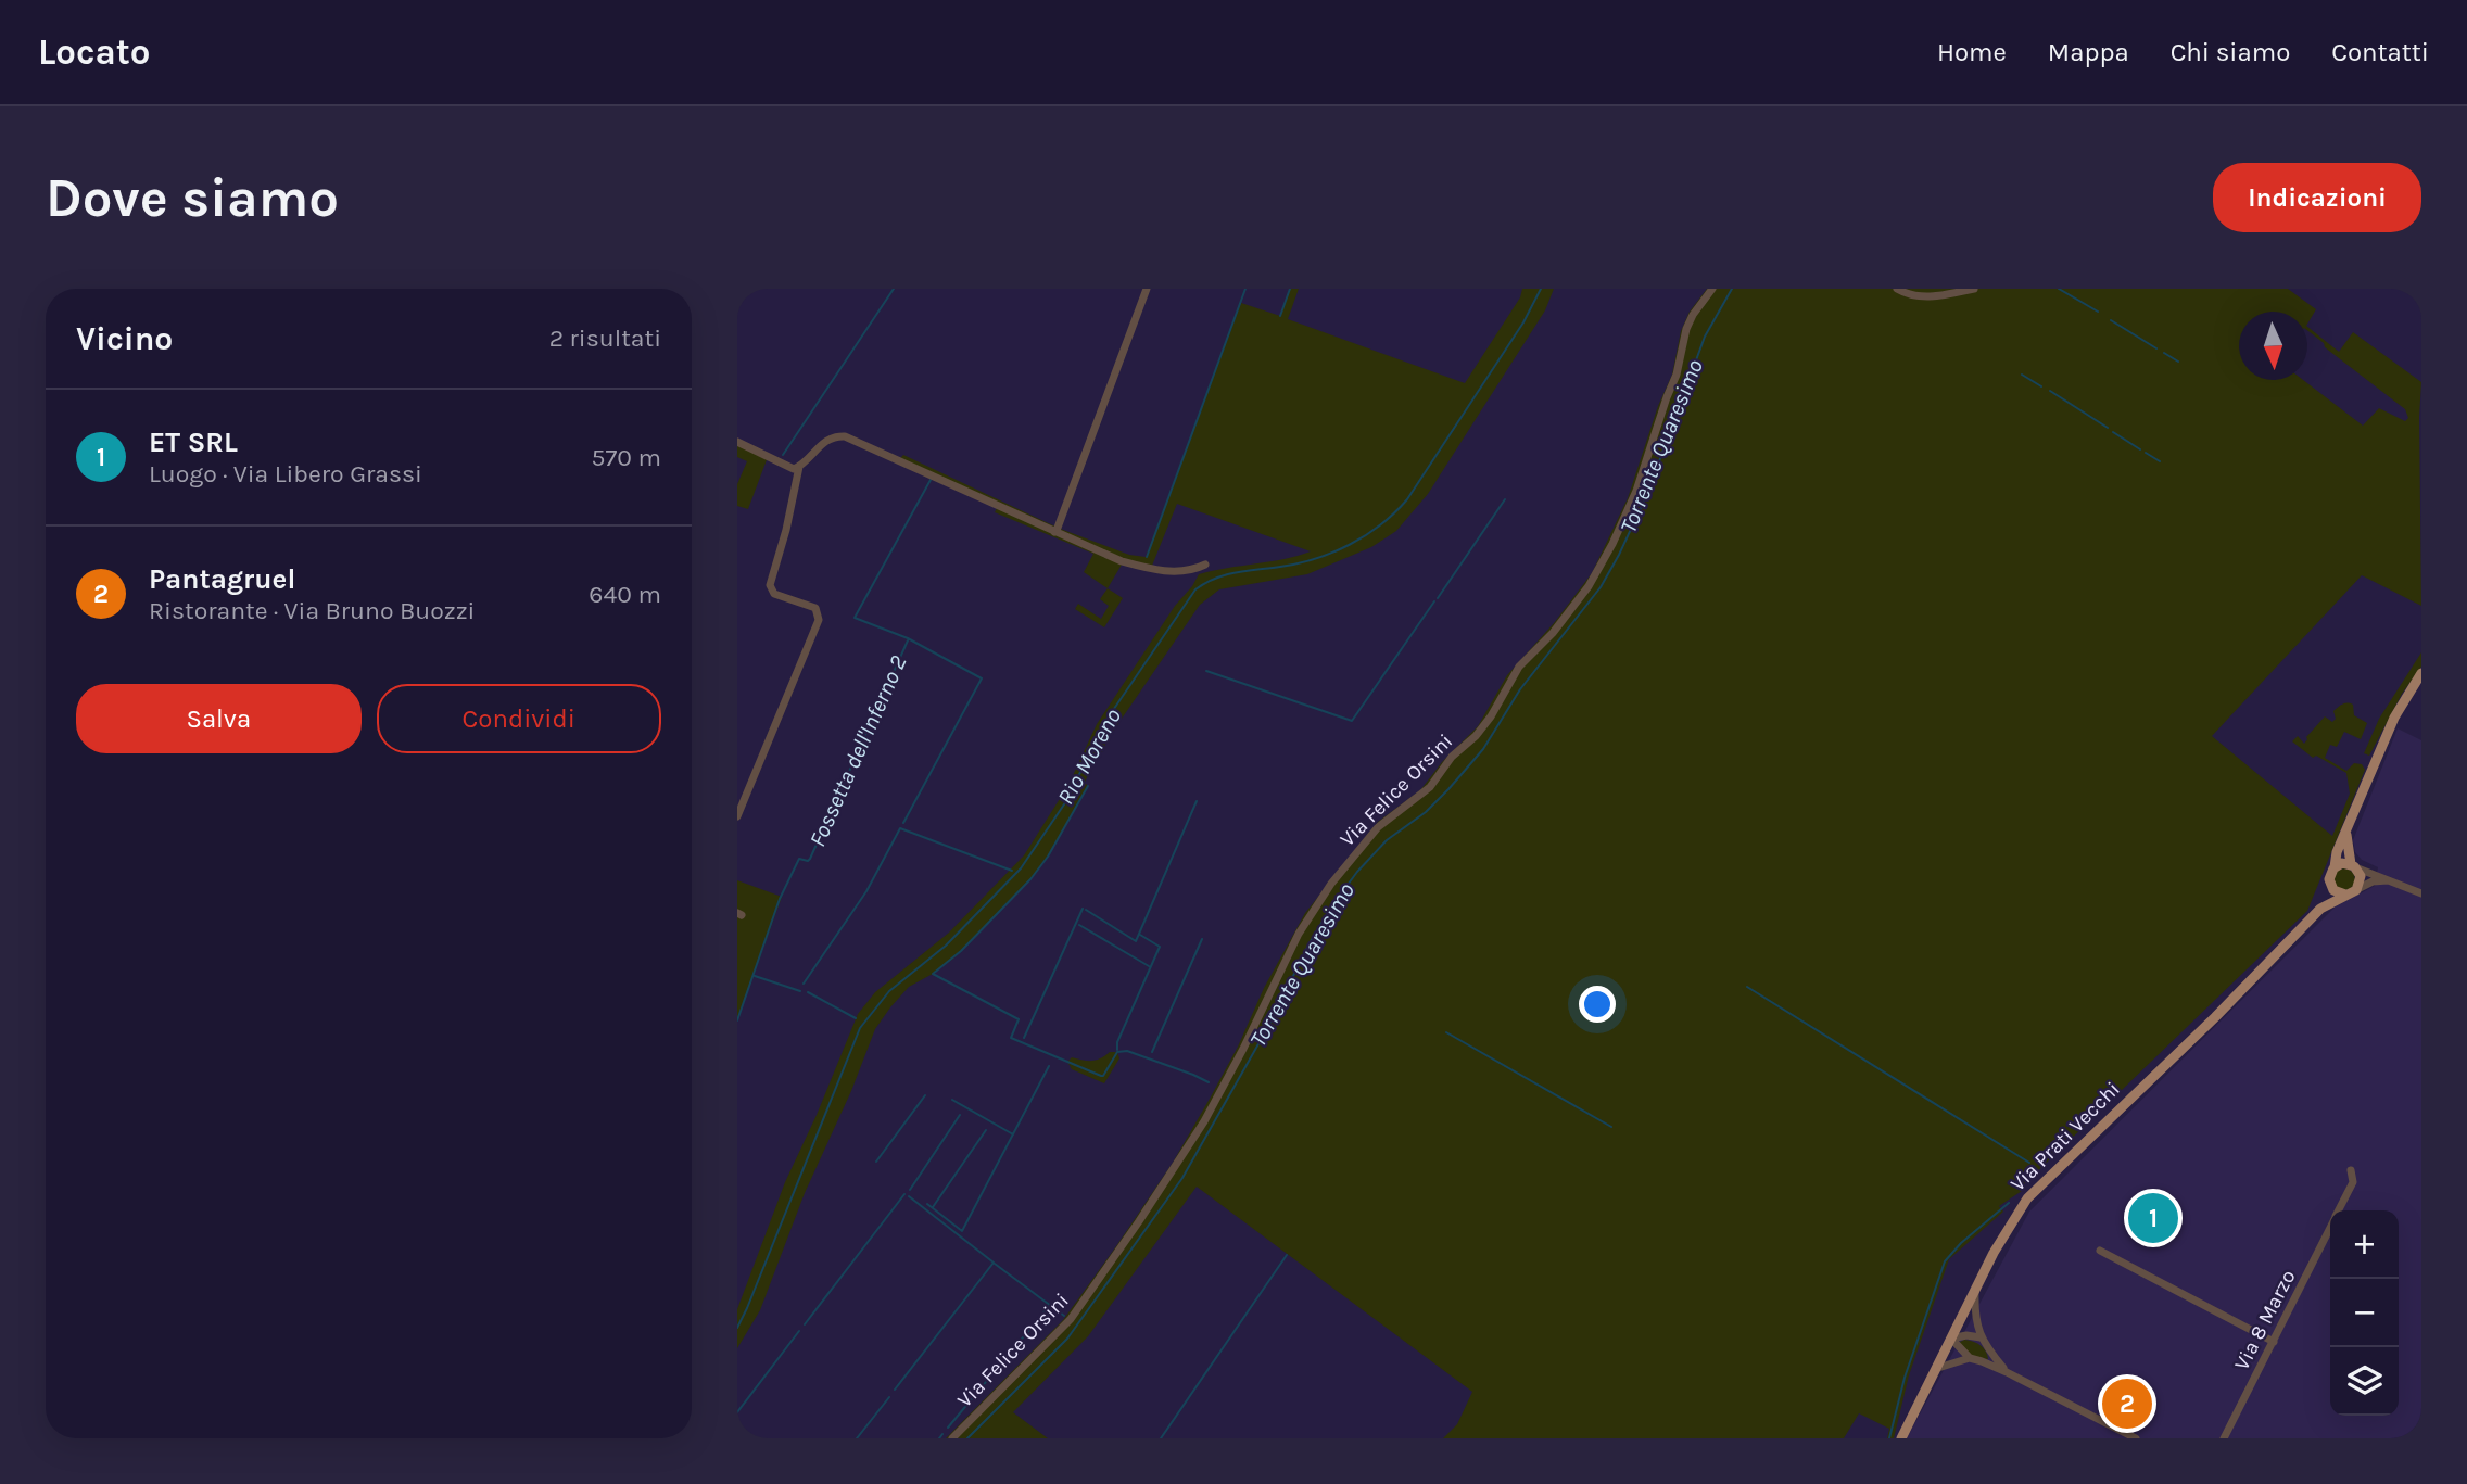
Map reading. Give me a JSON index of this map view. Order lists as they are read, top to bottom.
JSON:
{
  "streets": {
    "main road": ["Via Prati Vecchi"],
    "street": ["Via Felice Orsini", "Via 8 Marzo"]
  },
  "water": ["Torrente Quaresimo", "Fossetta dell'Inferno 2", "Rio Moreno"],
  "north": "bottom",
  "page": {
    "header": "Locato",
    "nav": [
      "Home",
      "Mappa",
      "Chi siamo",
      "Contatti"
    ],
    "buttons": [
      "Indicazioni",
      ["Salva", "Condividi"]
    ],
    "title": "Dove siamo",
    "heading": ["Vicino", "2 risultati"],
    "list": [
      {
        "mark": "1",
        "name": "ET SRL",
        "note": "Luogo · Via Libero Grassi",
        "value": "570 m"
      },
      {
        "mark": "2",
        "name": "Pantagruel",
        "note": "Ristorante · Via Bruno Buozzi",
        "value": "640 m"
      }
    ],
    "pins": ["1", "2"],
    "map_buttons": ["+", "−"]
  }
}
